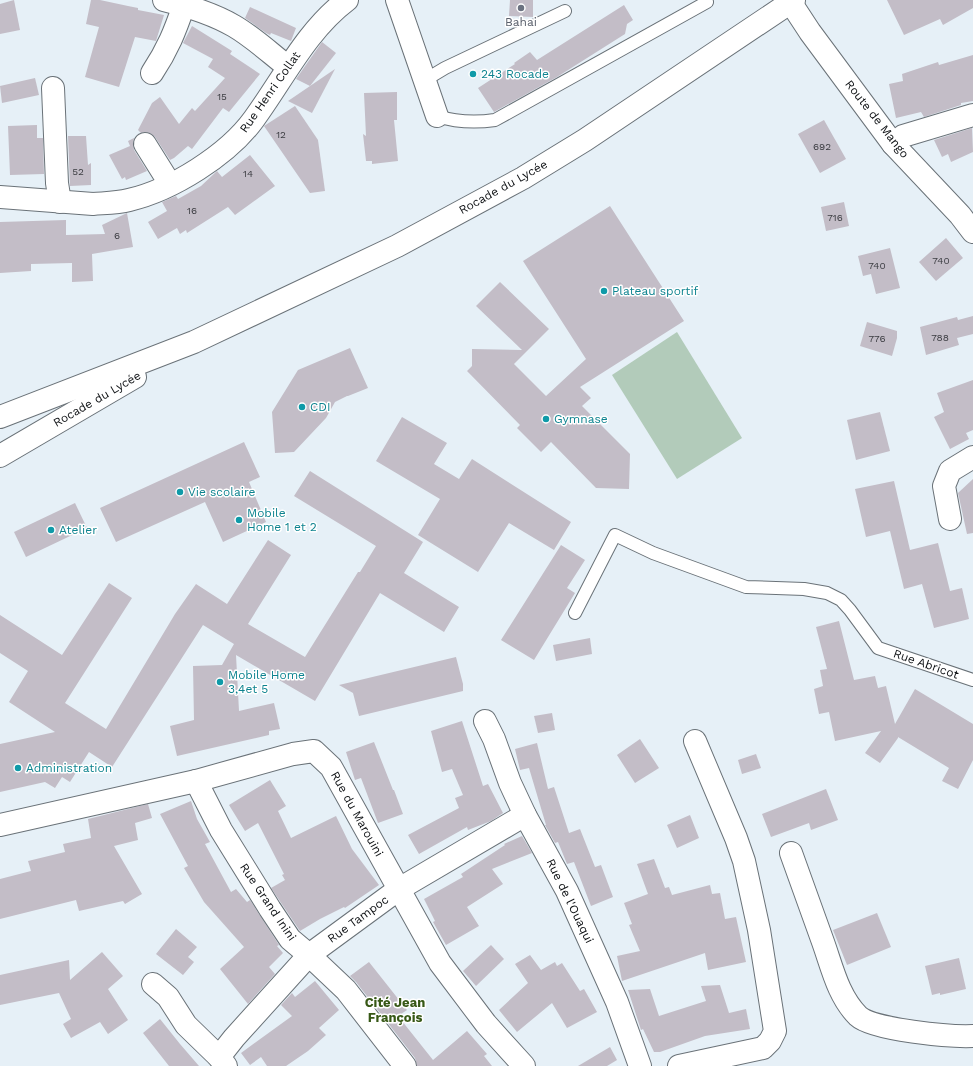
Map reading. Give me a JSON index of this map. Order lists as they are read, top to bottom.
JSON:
{
  "streets": {
    "street": [
      "Rue Henri Collat",
      "Route de Mango",
      "Rocade du Lycée",
      "Rue du Marouini",
      "Rue de l'Ouaqui",
      "Rue Grand Inini",
      "Rue Tampoc"
    ],
    "lane": ["Rue Abricot"]
  },
  "crossings": [
    ["Route de Mango", "Rocade du Lycée"],
    ["Rue du Marouini", "Rue Grand Inini"],
    ["Rue du Marouini", "Rue Tampoc"],
    ["Rue de l'Ouaqui", "Rue Tampoc"],
    ["Rue Grand Inini", "Rue Tampoc"]
  ],
  "districts": ["Cité Jean François"],
  "places": [
    "Bahai",
    "243 Rocade",
    "Plateau sportif",
    "CDI",
    "Gymnase",
    "Vie scolaire",
    "Mobile Home 1 et 2",
    "Atelier",
    "Mobile Home 3,4et 5",
    "Administration"
  ],
  "house_numbers": [
    "15",
    "12",
    "692",
    "52",
    "14",
    "16",
    "716",
    "6",
    "740",
    "740",
    "788",
    "776"
  ]
}
